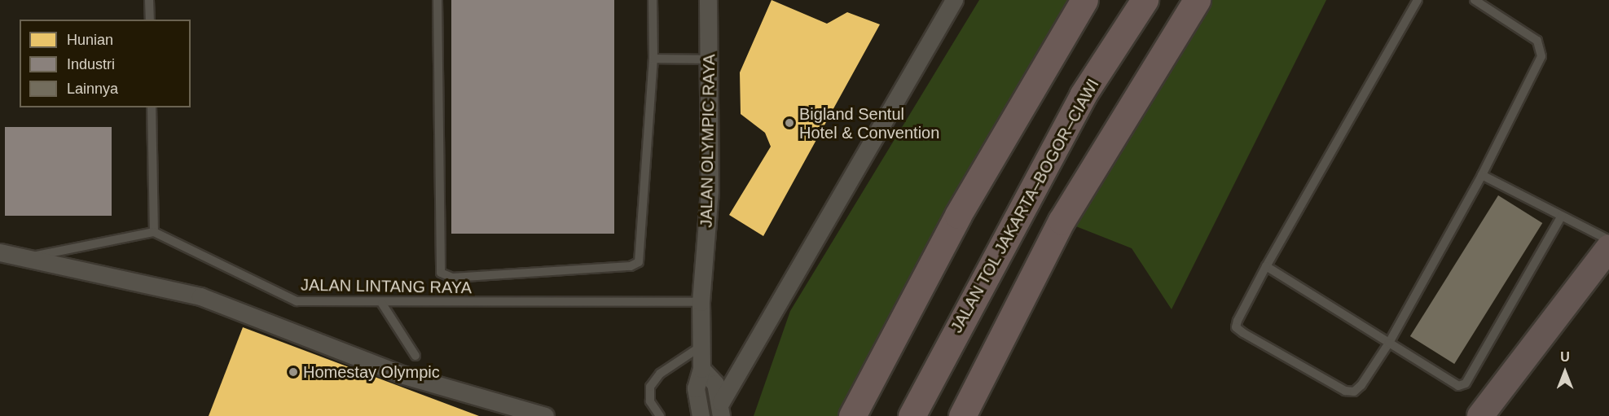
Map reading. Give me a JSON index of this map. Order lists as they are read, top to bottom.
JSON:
{
  "streets": {
    "highway": ["JALAN TOL JAKARTA–BOGOR–CIAWI"],
    "street": ["JALAN OLYMPIC RAYA"],
    "lane": ["JALAN LINTANG RAYA"]
  },
  "crossings": [
    ["JALAN OLYMPIC RAYA", "JALAN LINTANG RAYA"]
  ],
  "places": ["Bigland Sentul Hotel & Convention", "Homestay Olympic"],
  "legend": ["Hunian", "Industri", "Lainnya"],
  "north": "top"
}
